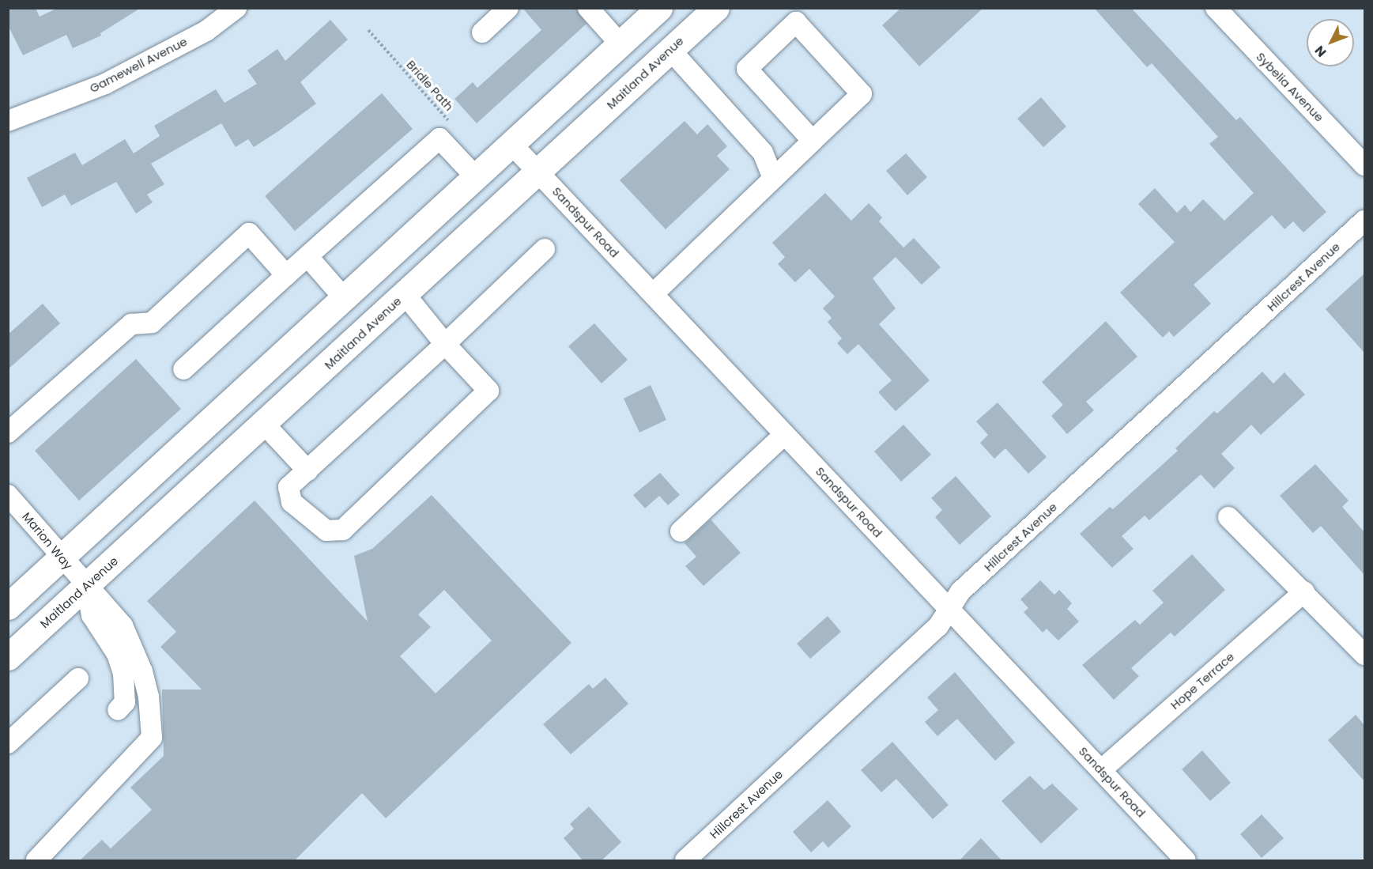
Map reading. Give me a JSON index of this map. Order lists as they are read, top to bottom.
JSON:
{
  "streets": {
    "main road": ["Maitland Avenue"],
    "street": [
      "Gamewell Avenue",
      "Sybelia Avenue",
      "Sandspur Road",
      "Hillcrest Avenue",
      "Marion Way",
      "Hope Terrace"
    ],
    "path": ["Bridle Path"]
  },
  "crossings": [
    ["Maitland Avenue", "Sandspur Road"],
    ["Maitland Avenue", "Marion Way"],
    ["Sandspur Road", "Hillcrest Avenue"],
    ["Sandspur Road", "Hope Terrace"]
  ],
  "north": "bottom left"
}
